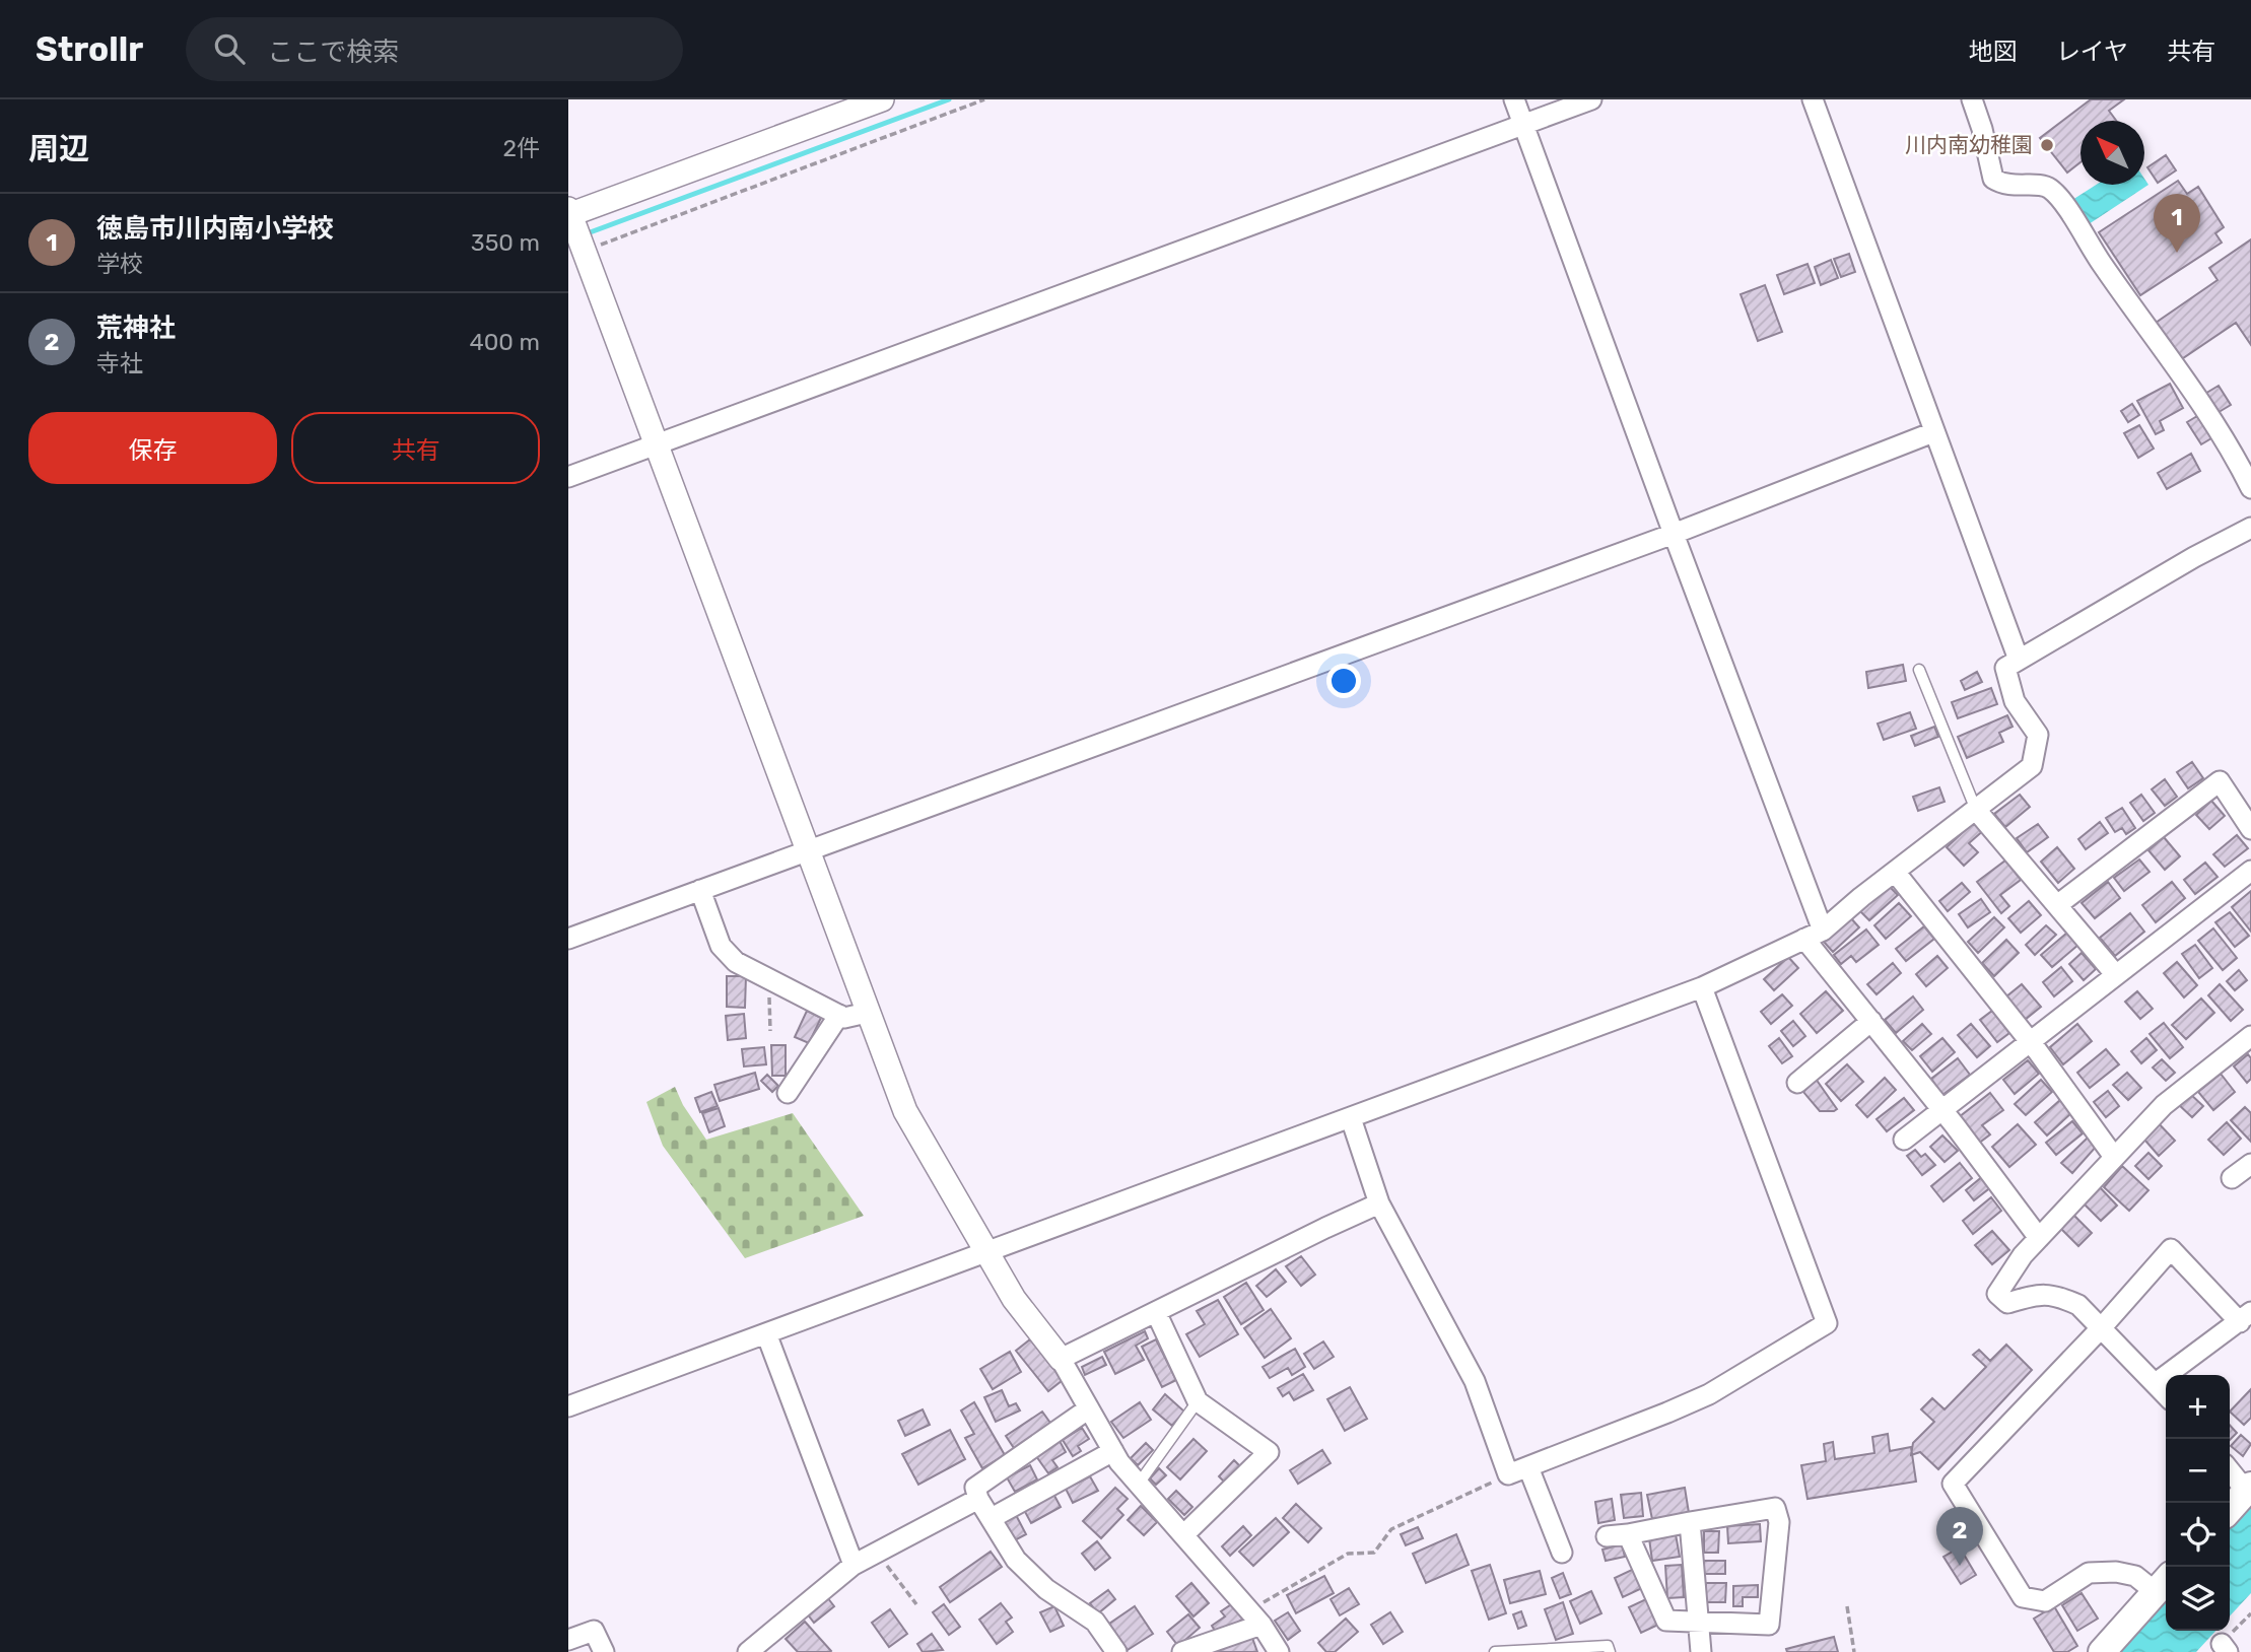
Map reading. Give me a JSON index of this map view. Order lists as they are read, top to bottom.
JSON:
{
  "places": ["川内南幼稚園"],
  "north": "top left",
  "page": {
    "header": "Strollr",
    "search": "ここで検索",
    "nav": ["地図", "レイヤ", "共有"],
    "heading": ["周辺", "2件"],
    "list": [
      {
        "mark": "1",
        "name": "徳島市川内南小学校",
        "note": "学校",
        "value": "350 m"
      },
      {
        "mark": "2",
        "name": "荒神社",
        "note": "寺社",
        "value": "400 m"
      }
    ],
    "pins": ["1", "2"],
    "buttons": ["保存", "共有"],
    "map_buttons": ["+", "−"]
  }
}
